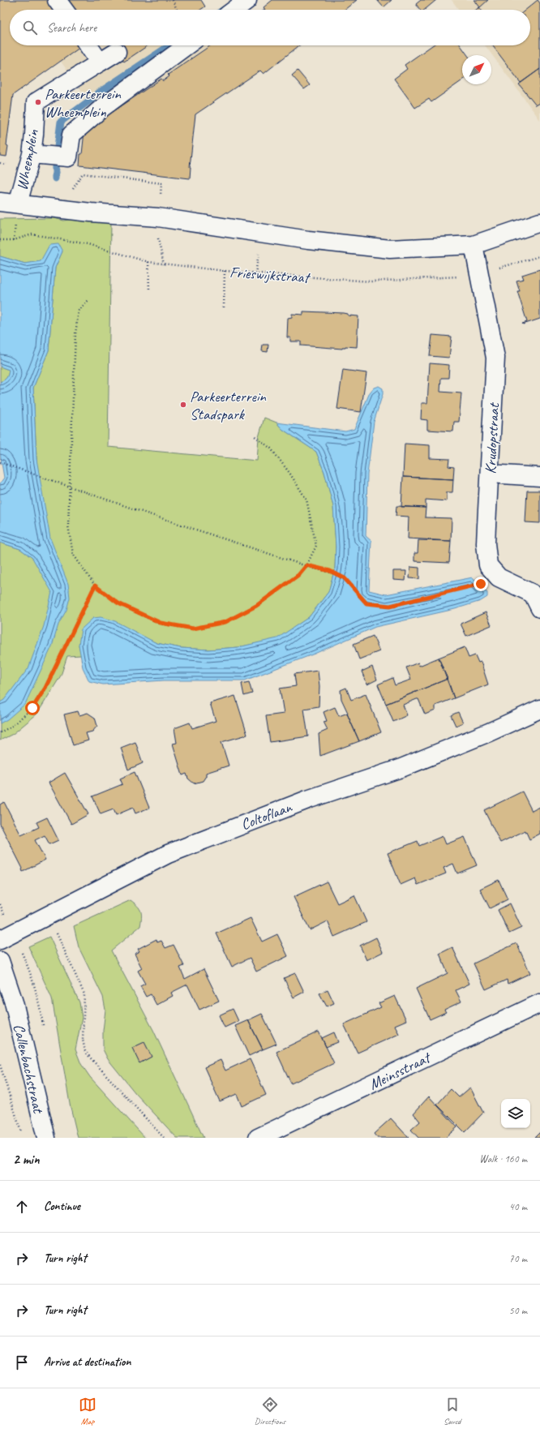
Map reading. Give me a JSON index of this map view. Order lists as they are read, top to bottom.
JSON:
{
  "streets": {
    "street": [
      "Wheemplein",
      "Krudopstraat",
      "Coltoflaan",
      "Callenbachstraat",
      "Meinsstraat"
    ],
    "path": ["Frieswijkstraat"]
  },
  "crossings": [
    ["Frieswijkstraat", "Krudopstraat"]
  ],
  "places": ["Parkeerterrein Wheemplein", "Parkeerterrein Stadspark"],
  "north": "top right",
  "page": {
    "search": "Search here",
    "heading": ["2 min", "Walk · 160 m"],
    "list": [
      ["Continue", "40 m"],
      ["Turn right", "70 m"],
      ["Turn right", "50 m"],
      "Arrive at destination"
    ],
    "nav": ["Map", "Directions", "Saved"]
  }
}
